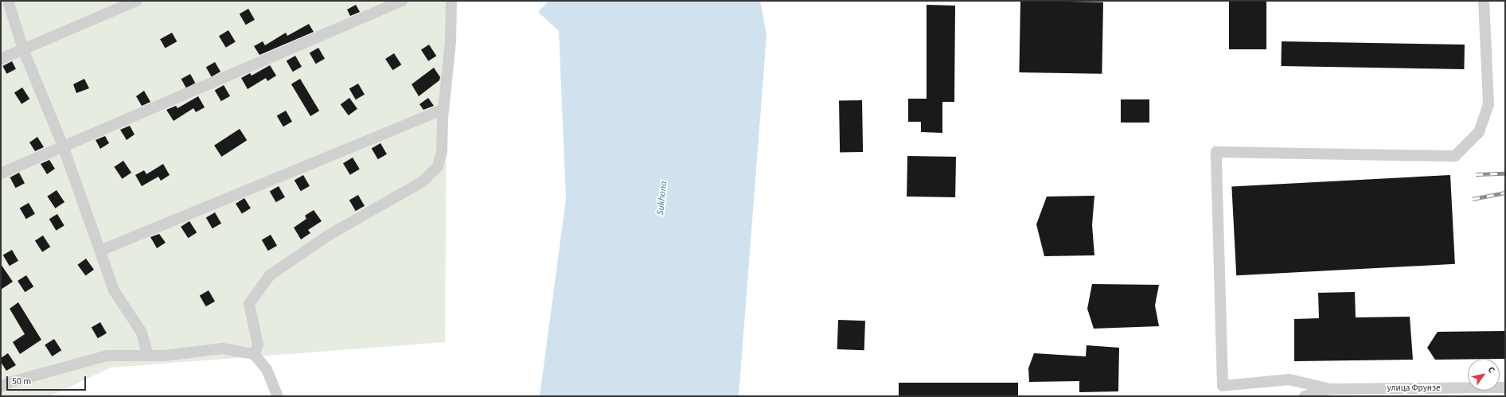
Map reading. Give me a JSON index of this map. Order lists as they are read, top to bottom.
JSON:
{
  "streets": {
    "street": ["улица Фрунзе"]
  },
  "water": ["Sukhona"],
  "scale_bar": "50 m",
  "north": "top right"
}
